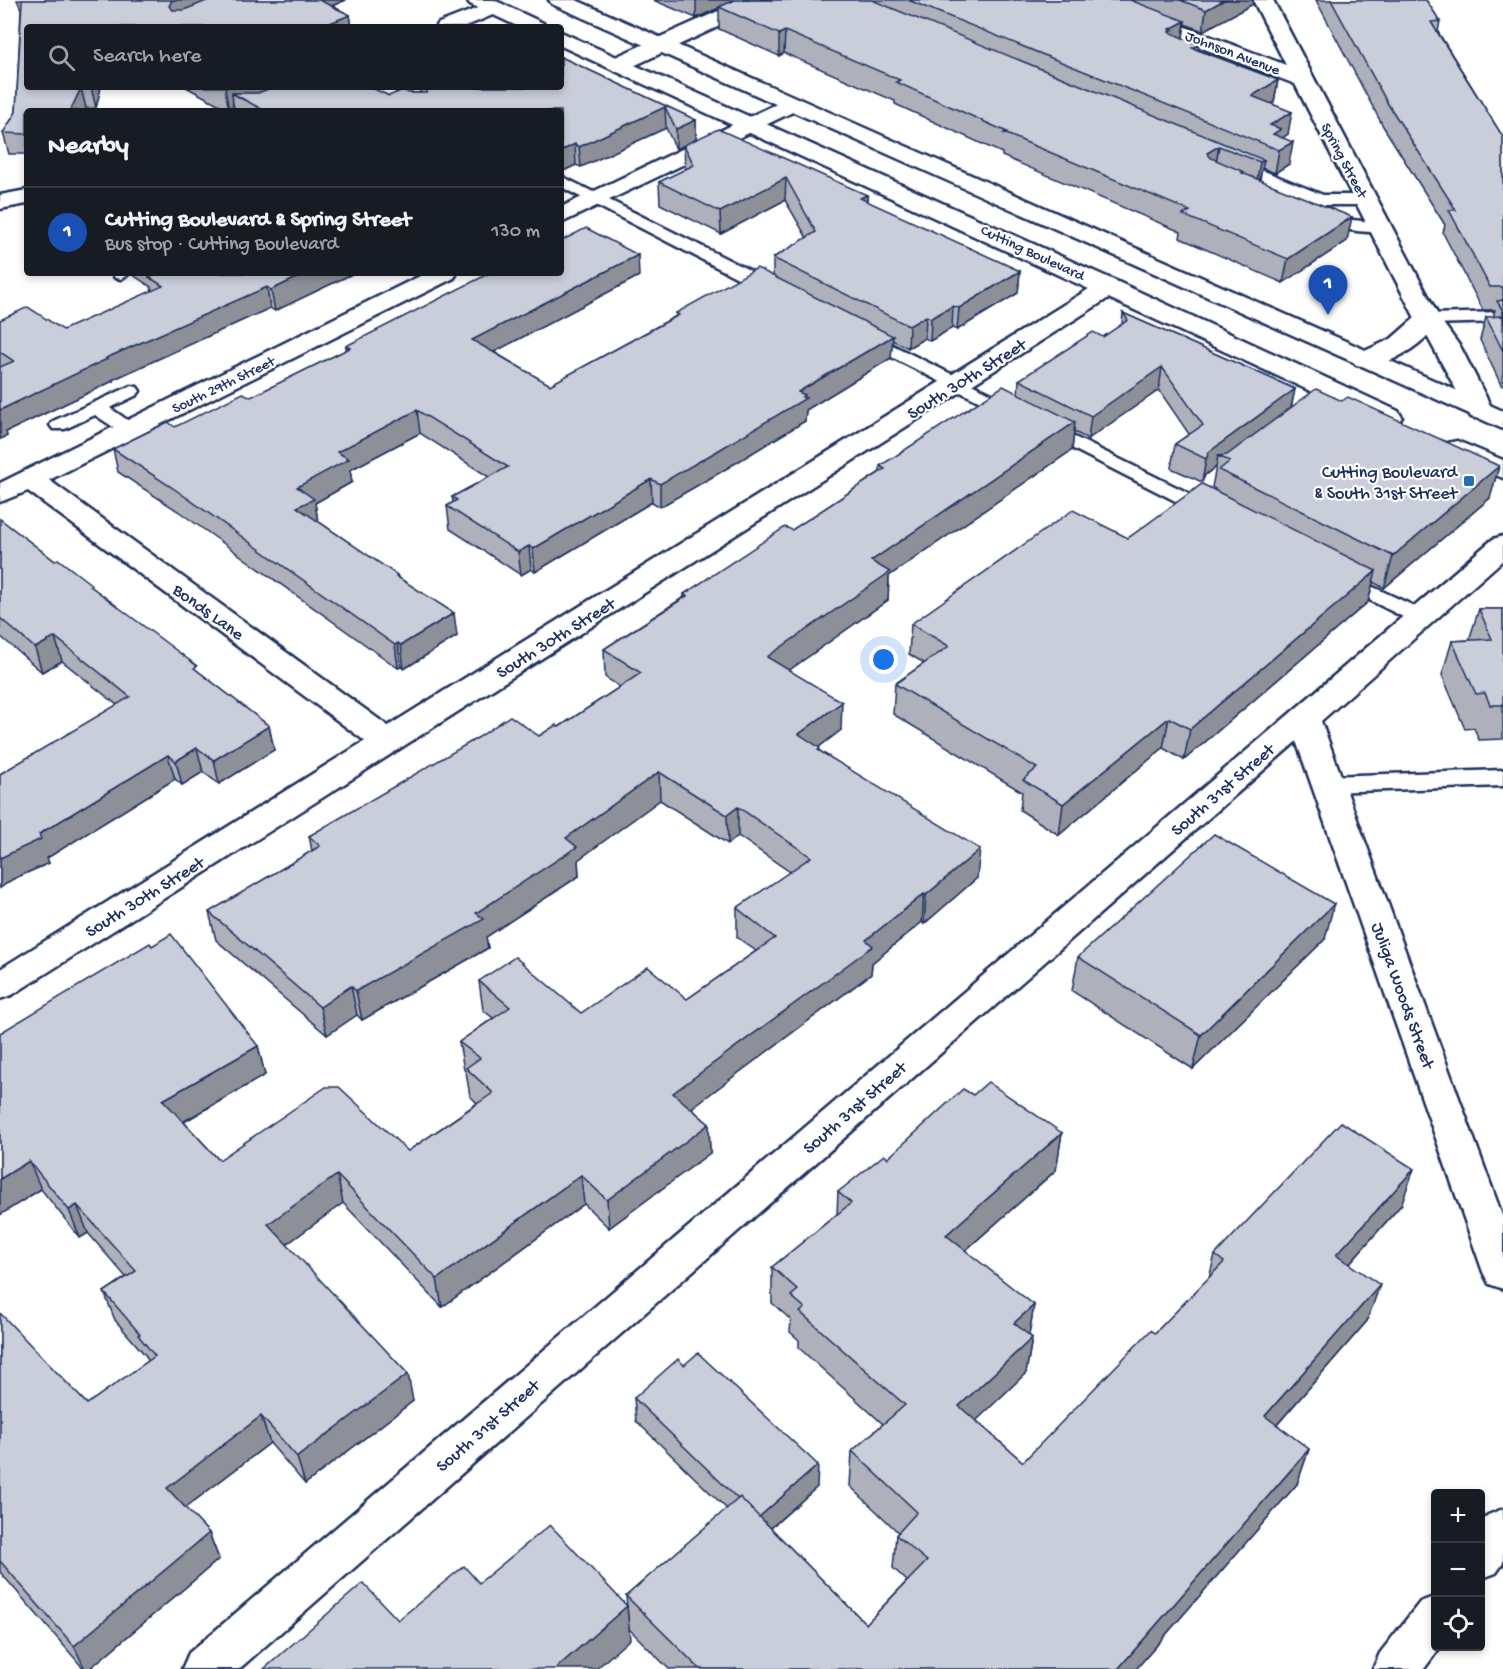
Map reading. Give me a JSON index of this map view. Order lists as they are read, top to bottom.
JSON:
{
  "streets": {
    "street": [
      "Johnson Avenue",
      "Spring Street",
      "Cutting Boulevard",
      "South 30th Street",
      "South 29th Street",
      "Bonds Lane",
      "South 31st Street",
      "Juliga Woods Street"
    ]
  },
  "crossings": [
    ["Johnson Avenue", "Spring Street"],
    ["Cutting Boulevard", "South 30th Street"],
    ["South 30th Street", "Bonds Lane"],
    ["South 29th Street", "Bonds Lane"],
    ["South 31st Street", "Juliga Woods Street"]
  ],
  "places": {
    "transit": ["Cutting Boulevard & South 31st Street"]
  },
  "page": {
    "search": "Search here",
    "heading": "Nearby",
    "list": [
      {
        "mark": "1",
        "name": "Cutting Boulevard & Spring Street",
        "note": "Bus stop · Cutting Boulevard",
        "value": "130 m"
      }
    ],
    "pins": "1",
    "map_buttons": ["+", "−"]
  }
}
